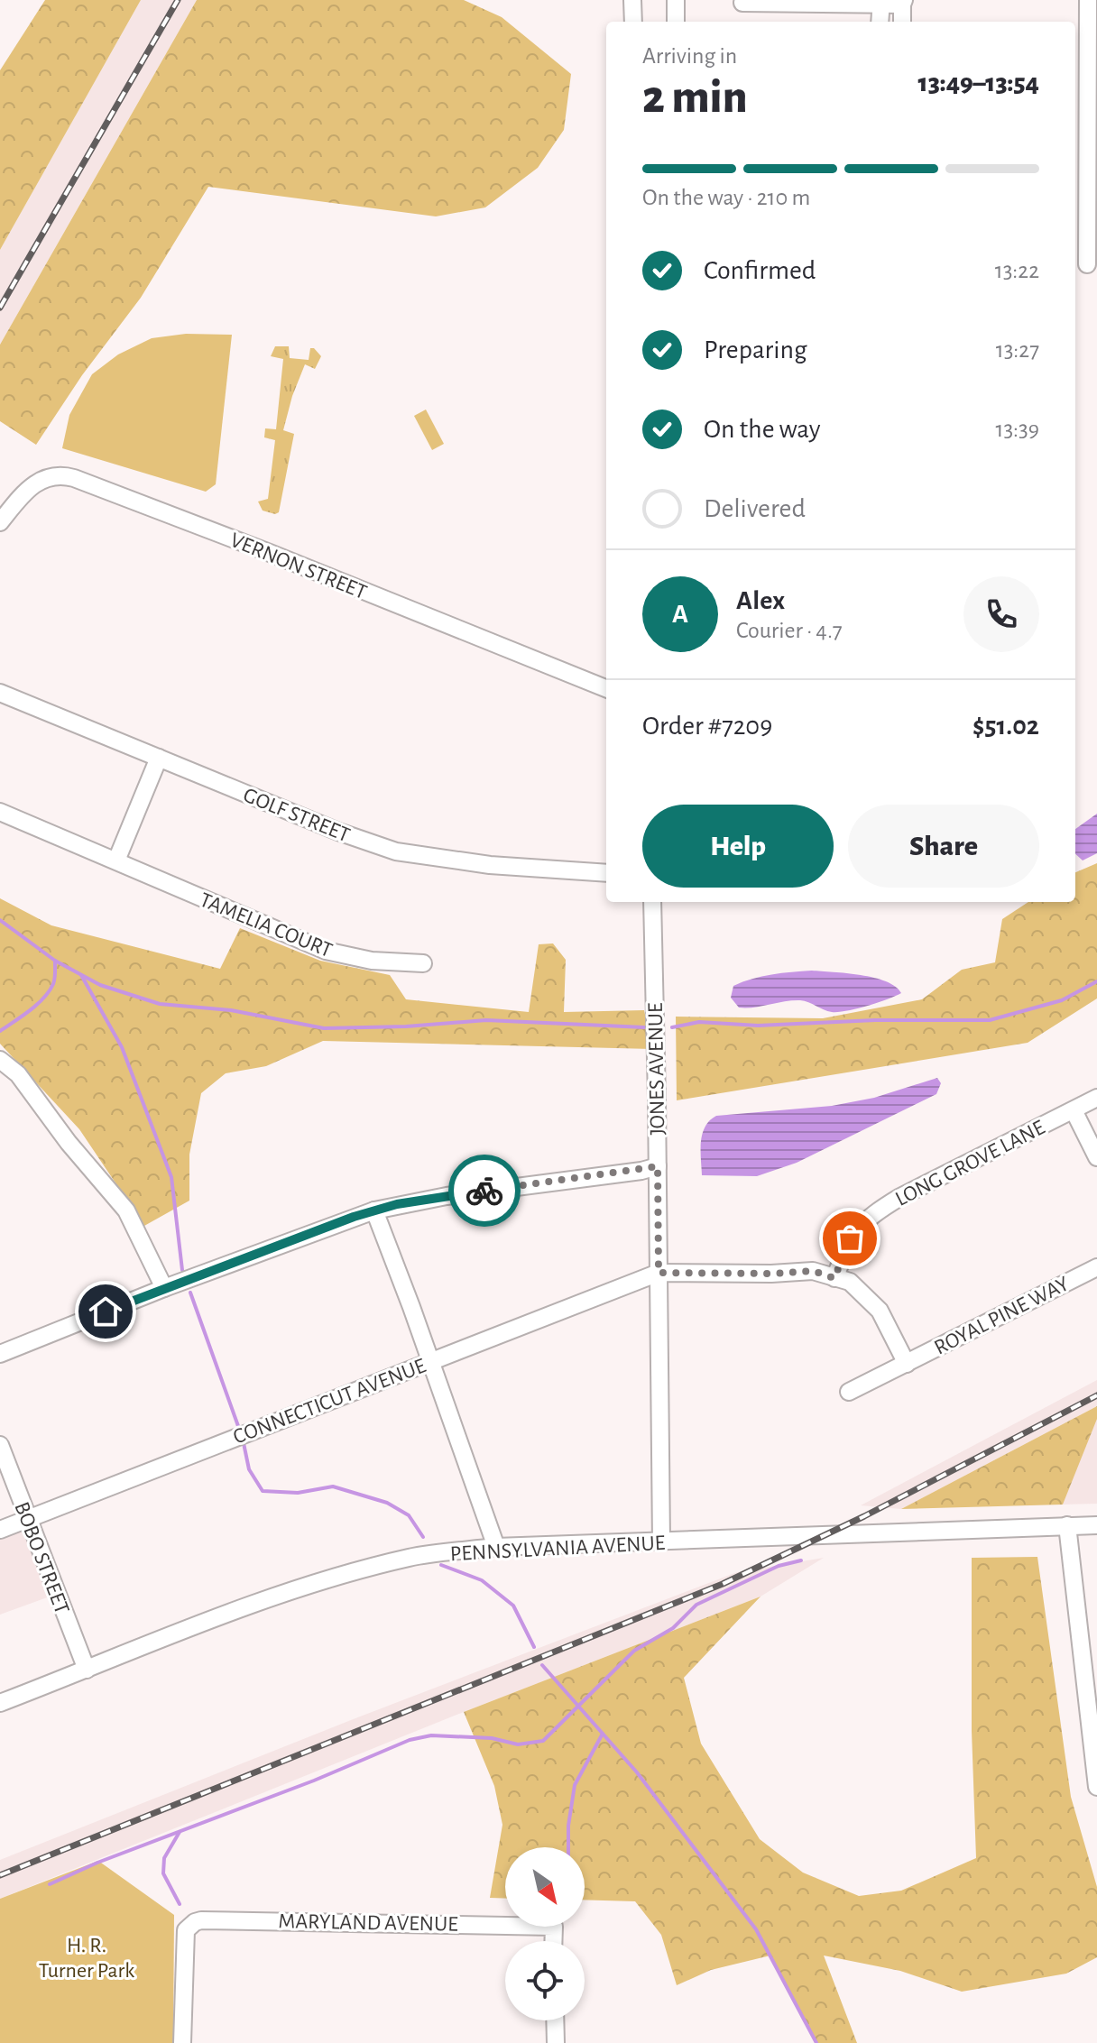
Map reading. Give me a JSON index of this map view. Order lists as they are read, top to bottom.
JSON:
{
  "streets": {
    "street": [
      "VERNON STREET",
      "GOLF STREET",
      "TAMELIA COURT",
      "JONES AVENUE",
      "LONG GROVE LANE",
      "ROYAL PINE WAY",
      "CONNECTICUT AVENUE",
      "PENNSYLVANIA AVENUE",
      "BOBO STREET",
      "MARYLAND AVENUE"
    ]
  },
  "crossings": [
    ["JONES AVENUE", "CONNECTICUT AVENUE"],
    ["JONES AVENUE", "PENNSYLVANIA AVENUE"],
    ["CONNECTICUT AVENUE", "BOBO STREET"],
    ["PENNSYLVANIA AVENUE", "BOBO STREET"]
  ],
  "parks": ["H. R. Turner Park"],
  "north": "bottom right",
  "page": {
    "heading": ["2 min", "Arriving in", "13:49–13:54"],
    "panel": [
      "Alex",
      "Courier · 4.7",
      "Order #7209",
      "$51.02"
    ],
    "bar": "On the way · 210 m",
    "list": [
      ["Confirmed", "13:22"],
      ["Preparing", "13:27"],
      ["On the way", "13:39"],
      "Delivered"
    ],
    "round": "A",
    "buttons": ["Help", "Share"]
  }
}
